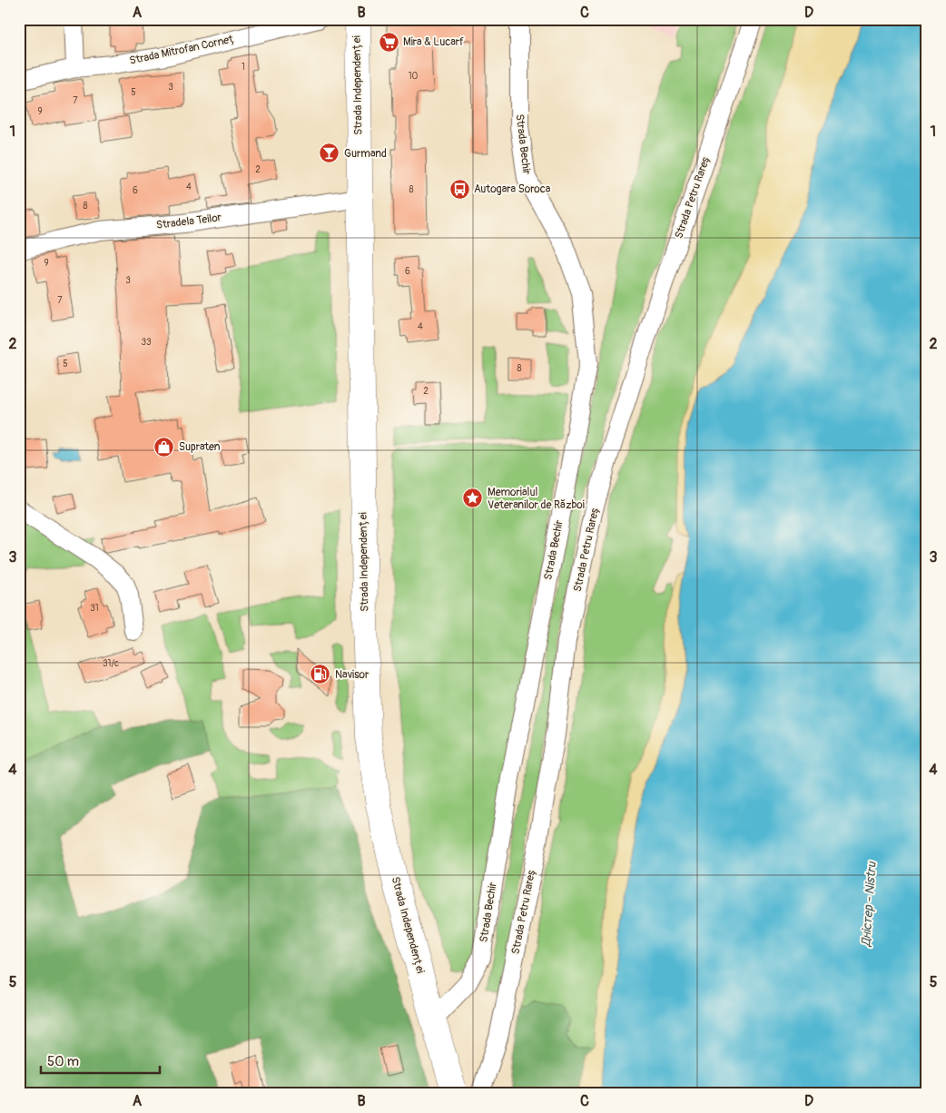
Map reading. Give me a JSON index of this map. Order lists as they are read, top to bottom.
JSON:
{
  "streets": {
    "main road": ["Strada Independenței"],
    "street": [
      "Strada Mitrofan Corneț",
      "Strada Bechir",
      "Strada Petru Rareș",
      "Stradela Teilor"
    ]
  },
  "crossings": [
    ["Strada Independenței", "Strada Bechir"],
    ["Strada Independenței", "Stradela Teilor"]
  ],
  "water": ["Дністер - Nistru"],
  "places": {
    "supermarket": ["Mira & Lucarf"],
    "bar": ["Gurmand"],
    "bus stop": ["Autogara Soroca"],
    "shop": ["Supraten"],
    "place": ["Memorialul Veteranilor de Război"],
    "fuel station": ["Navisor"]
  },
  "house_numbers": [
    "1",
    "10",
    "3",
    "5",
    "7",
    "9",
    "2",
    "4",
    "8",
    "6",
    "8",
    "9",
    "6",
    "3",
    "7",
    "4",
    "33",
    "5",
    "8",
    "2",
    "31",
    "31/c"
  ],
  "scale_bar": "50 m",
  "grid": {
    "columns": [
      "A",
      "B",
      "C",
      "D"
    ],
    "rows": [
      "1",
      "2",
      "3",
      "4",
      "5"
    ]
  }
}
